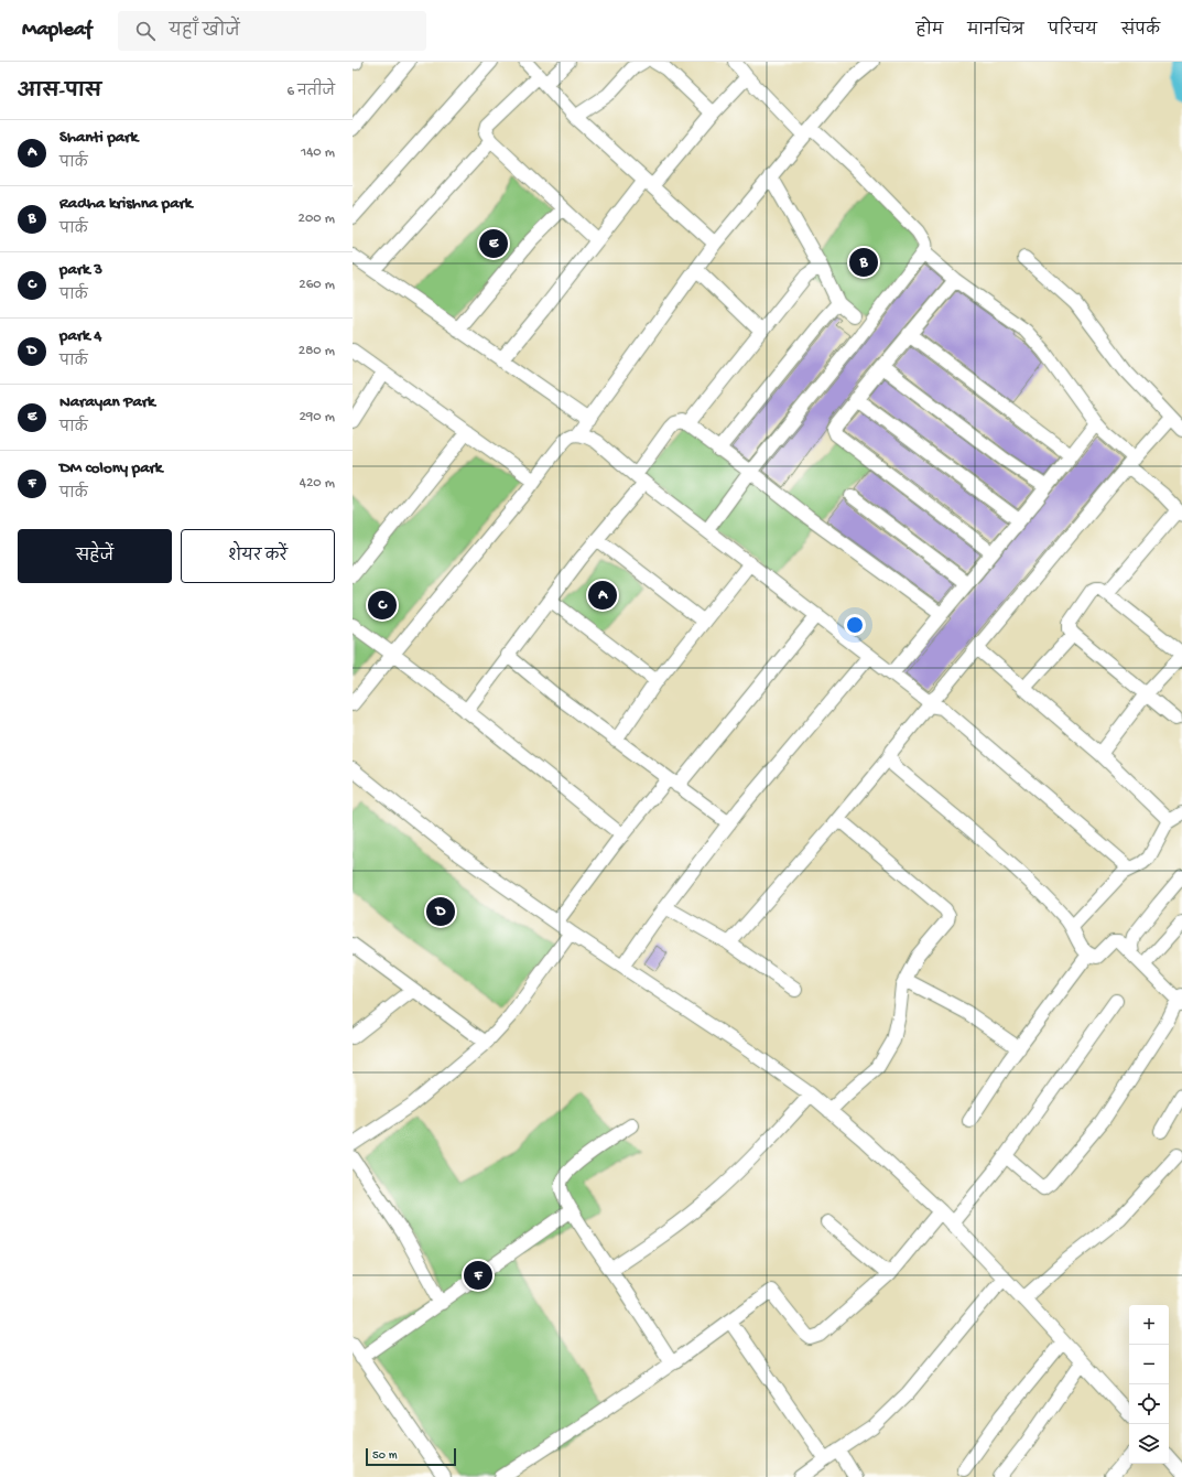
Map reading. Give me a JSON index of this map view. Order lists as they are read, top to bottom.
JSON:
{
  "scale_bar": "50 m",
  "page": {
    "header": "Mapleaf",
    "search": "यहाँ खोजें",
    "nav": [
      "होम",
      "मानचित्र",
      "परिचय",
      "संपर्क"
    ],
    "heading": ["आस-पास", "6 नतीजे"],
    "list": [
      {
        "mark": "A",
        "name": "Shanti park",
        "note": "पार्क",
        "value": "140 m"
      },
      {
        "mark": "B",
        "name": "Radha krishna park",
        "note": "पार्क",
        "value": "200 m"
      },
      {
        "mark": "C",
        "name": "park 3",
        "note": "पार्क",
        "value": "260 m"
      },
      {
        "mark": "D",
        "name": "park 4",
        "note": "पार्क",
        "value": "280 m"
      },
      {
        "mark": "E",
        "name": "Narayan Park",
        "note": "पार्क",
        "value": "290 m"
      },
      {
        "mark": "F",
        "name": "DM colony park",
        "note": "पार्क",
        "value": "420 m"
      }
    ],
    "pins": [
      "E",
      "B",
      "A",
      "C",
      "D",
      "F"
    ],
    "buttons": ["सहेजें", "शेयर करें"],
    "map_buttons": ["+", "−"],
    "scale": "50 m"
  }
}
